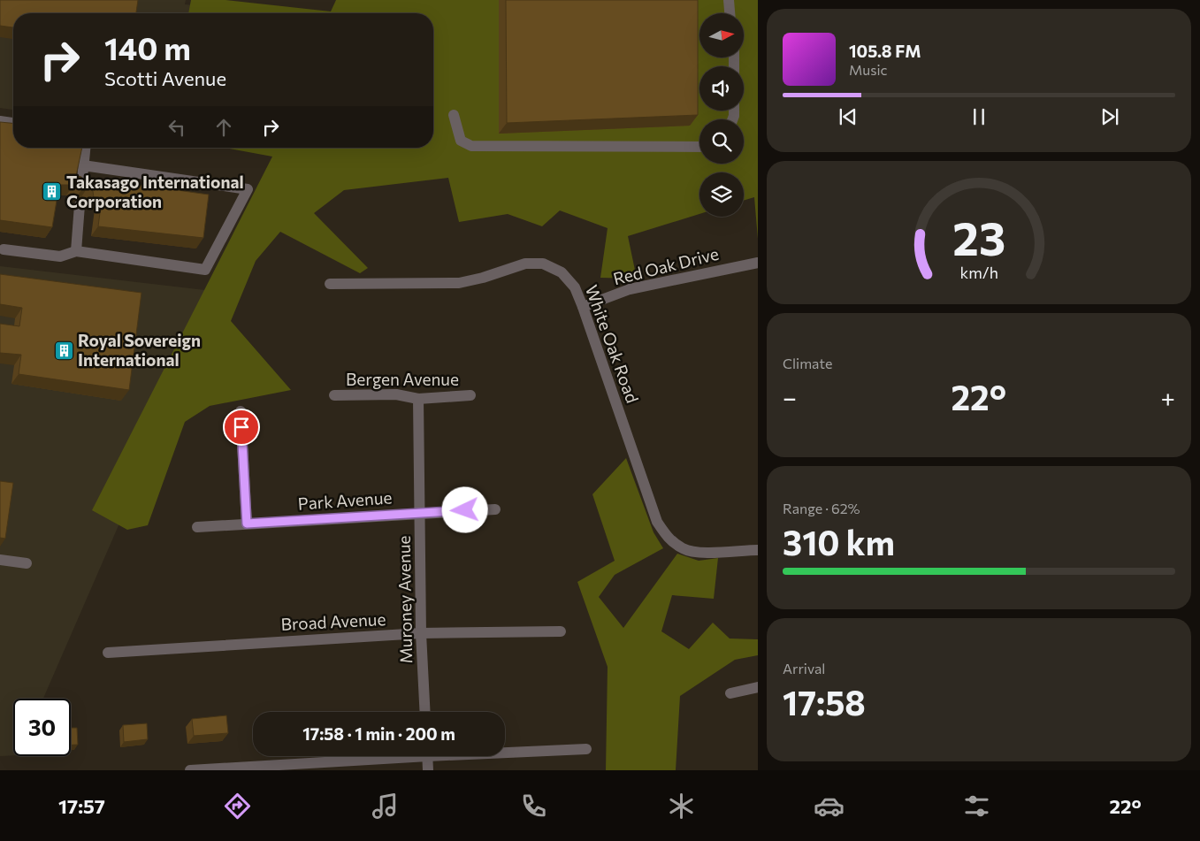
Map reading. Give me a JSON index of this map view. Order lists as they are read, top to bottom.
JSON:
{
  "streets": {
    "street": [
      "Red Oak Drive",
      "White Oak Road",
      "Bergen Avenue",
      "Park Avenue",
      "Muroney Avenue",
      "Broad Avenue"
    ]
  },
  "crossings": [
    ["Red Oak Drive", "White Oak Road"],
    ["Bergen Avenue", "Muroney Avenue"],
    ["Park Avenue", "Muroney Avenue"],
    ["Muroney Avenue", "Broad Avenue"]
  ],
  "places": {
    "building": ["Takasago International Corporation", "Royal Sovereign International"]
  },
  "north": "right",
  "page": {
    "turn": ["140 m", "Scotti Avenue"],
    "song": ["105.8 FM", "Music"],
    "tile": [
      "Climate",
      ["Range · 62%", "310 km"],
      ["Arrival", "17:58"]
    ],
    "heat": ["−", "22°", "+"],
    "limit": "30",
    "trip": "17:58 · 1 min · 200 m",
    "tabs": ["17:57", "22°"],
    "gauge": ["23", "km/h"]
  }
}
